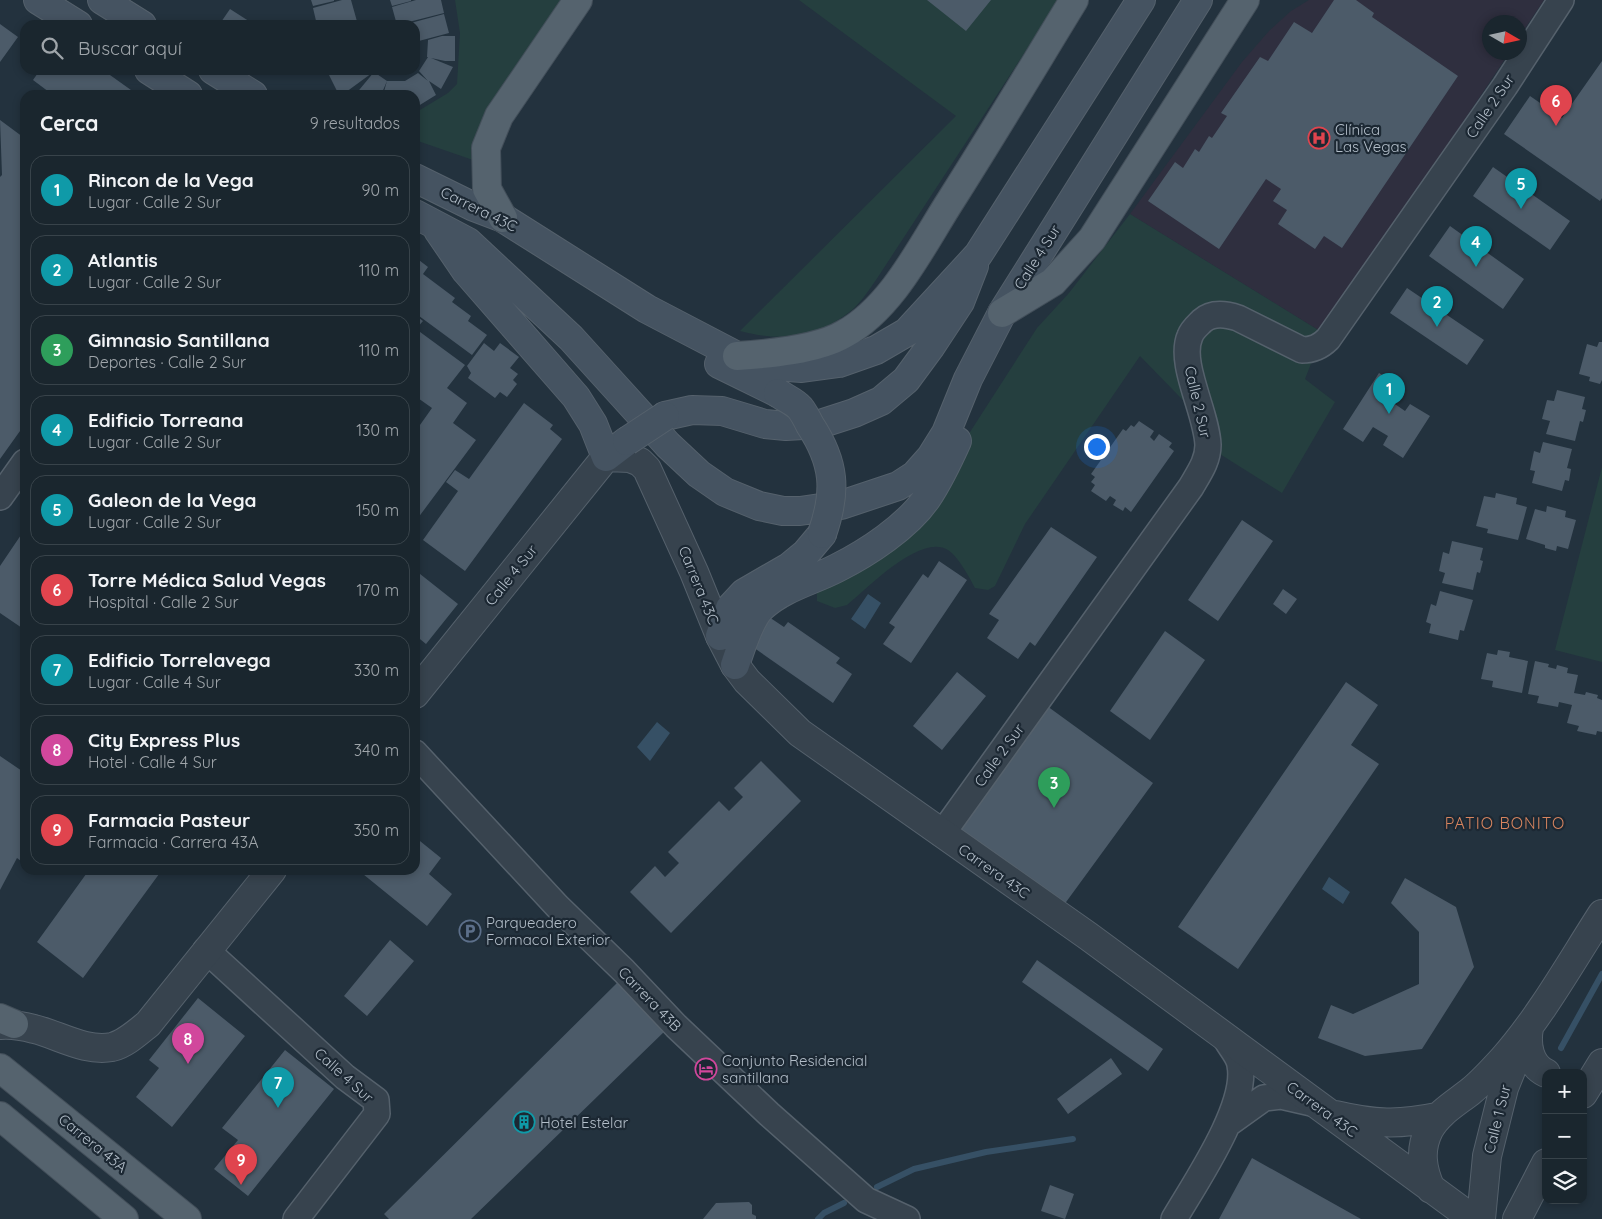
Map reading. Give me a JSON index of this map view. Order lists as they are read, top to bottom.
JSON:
{
  "streets": {
    "main road": ["Carrera 43C", "Calle 4 Sur", "Carrera 43A"],
    "street": ["Calle 2 Sur", "Carrera 43B", "Calle 1 Sur"]
  },
  "crossings": [
    ["Calle 2 Sur", "Carrera 43C"],
    ["Carrera 43C", "Calle 4 Sur"],
    ["Carrera 43C", "Calle 1 Sur"]
  ],
  "districts": ["PATIO BONITO"],
  "places": {
    "hospital": ["Clínica Las Vegas"],
    "parking": ["Parqueadero Formacol Exterior"],
    "hotel": ["Conjunto Residencial santillana"],
    "building": ["Hotel Estelar"]
  },
  "north": "right",
  "page": {
    "search": "Buscar aquí",
    "pins": [
      "6",
      "5",
      "4",
      "2",
      "1",
      "3",
      "8",
      "7",
      "9"
    ],
    "heading": ["Cerca", "9 resultados"],
    "list": [
      {
        "mark": "1",
        "name": "Rincon de la Vega",
        "note": "Lugar · Calle 2 Sur",
        "value": "90 m"
      },
      {
        "mark": "2",
        "name": "Atlantis",
        "note": "Lugar · Calle 2 Sur",
        "value": "110 m"
      },
      {
        "mark": "3",
        "name": "Gimnasio Santillana",
        "note": "Deportes · Calle 2 Sur",
        "value": "110 m"
      },
      {
        "mark": "4",
        "name": "Edificio Torreana",
        "note": "Lugar · Calle 2 Sur",
        "value": "130 m"
      },
      {
        "mark": "5",
        "name": "Galeon de la Vega",
        "note": "Lugar · Calle 2 Sur",
        "value": "150 m"
      },
      {
        "mark": "6",
        "name": "Torre Médica Salud Vegas",
        "note": "Hospital · Calle 2 Sur",
        "value": "170 m"
      },
      {
        "mark": "7",
        "name": "Edificio Torrelavega",
        "note": "Lugar · Calle 4 Sur",
        "value": "330 m"
      },
      {
        "mark": "8",
        "name": "City Express Plus",
        "note": "Hotel · Calle 4 Sur",
        "value": "340 m"
      },
      {
        "mark": "9",
        "name": "Farmacia Pasteur",
        "note": "Farmacia · Carrera 43A",
        "value": "350 m"
      }
    ],
    "map_buttons": ["+", "−"]
  }
}
